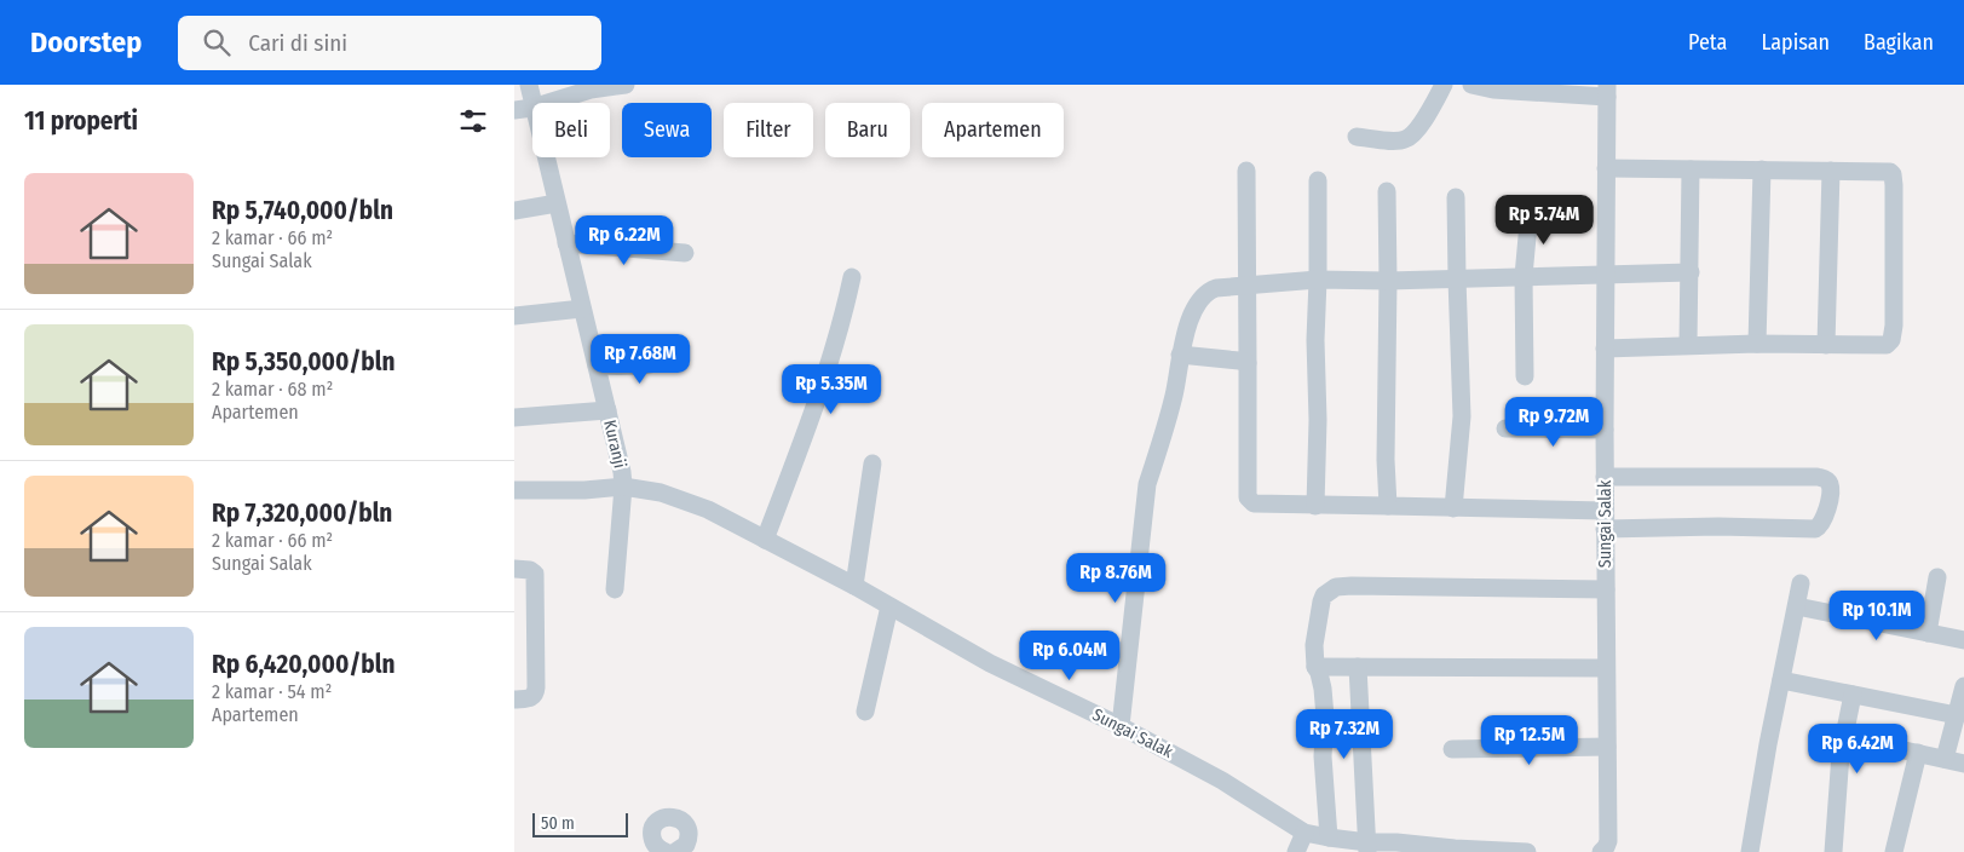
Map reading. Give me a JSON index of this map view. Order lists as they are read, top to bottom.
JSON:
{
  "streets": {
    "street": ["Kuranji", "Sungai Salak"]
  },
  "crossings": [
    ["Kuranji", "Sungai Salak"]
  ],
  "scale_bar": "50 m",
  "page": {
    "header": "Doorstep",
    "search": "Cari di sini",
    "nav": ["Peta", "Lapisan", "Bagikan"],
    "heading": "11 properti",
    "chip": [
      "Beli",
      "Sewa",
      "Filter",
      "Baru",
      "Apartemen"
    ],
    "list": [
      {
        "name": "Rp 5,740,000/bln",
        "note": "2 kamar · 66 m² · Sungai Salak"
      },
      {
        "name": "Rp 5,350,000/bln",
        "note": "2 kamar · 68 m² · Apartemen"
      },
      {
        "name": "Rp 7,320,000/bln",
        "note": "2 kamar · 66 m² · Sungai Salak"
      },
      {
        "name": "Rp 6,420,000/bln",
        "note": "2 kamar · 54 m² · Apartemen"
      }
    ],
    "price": [
      "Rp 5.74M",
      "Rp 6.22M",
      "Rp 7.68M",
      "Rp 5.35M",
      "Rp 9.72M",
      "Rp 8.76M",
      "Rp 10.1M",
      "Rp 6.04M",
      "Rp 7.32M",
      "Rp 12.5M",
      "Rp 6.42M"
    ],
    "scale": "50 m"
  }
}
